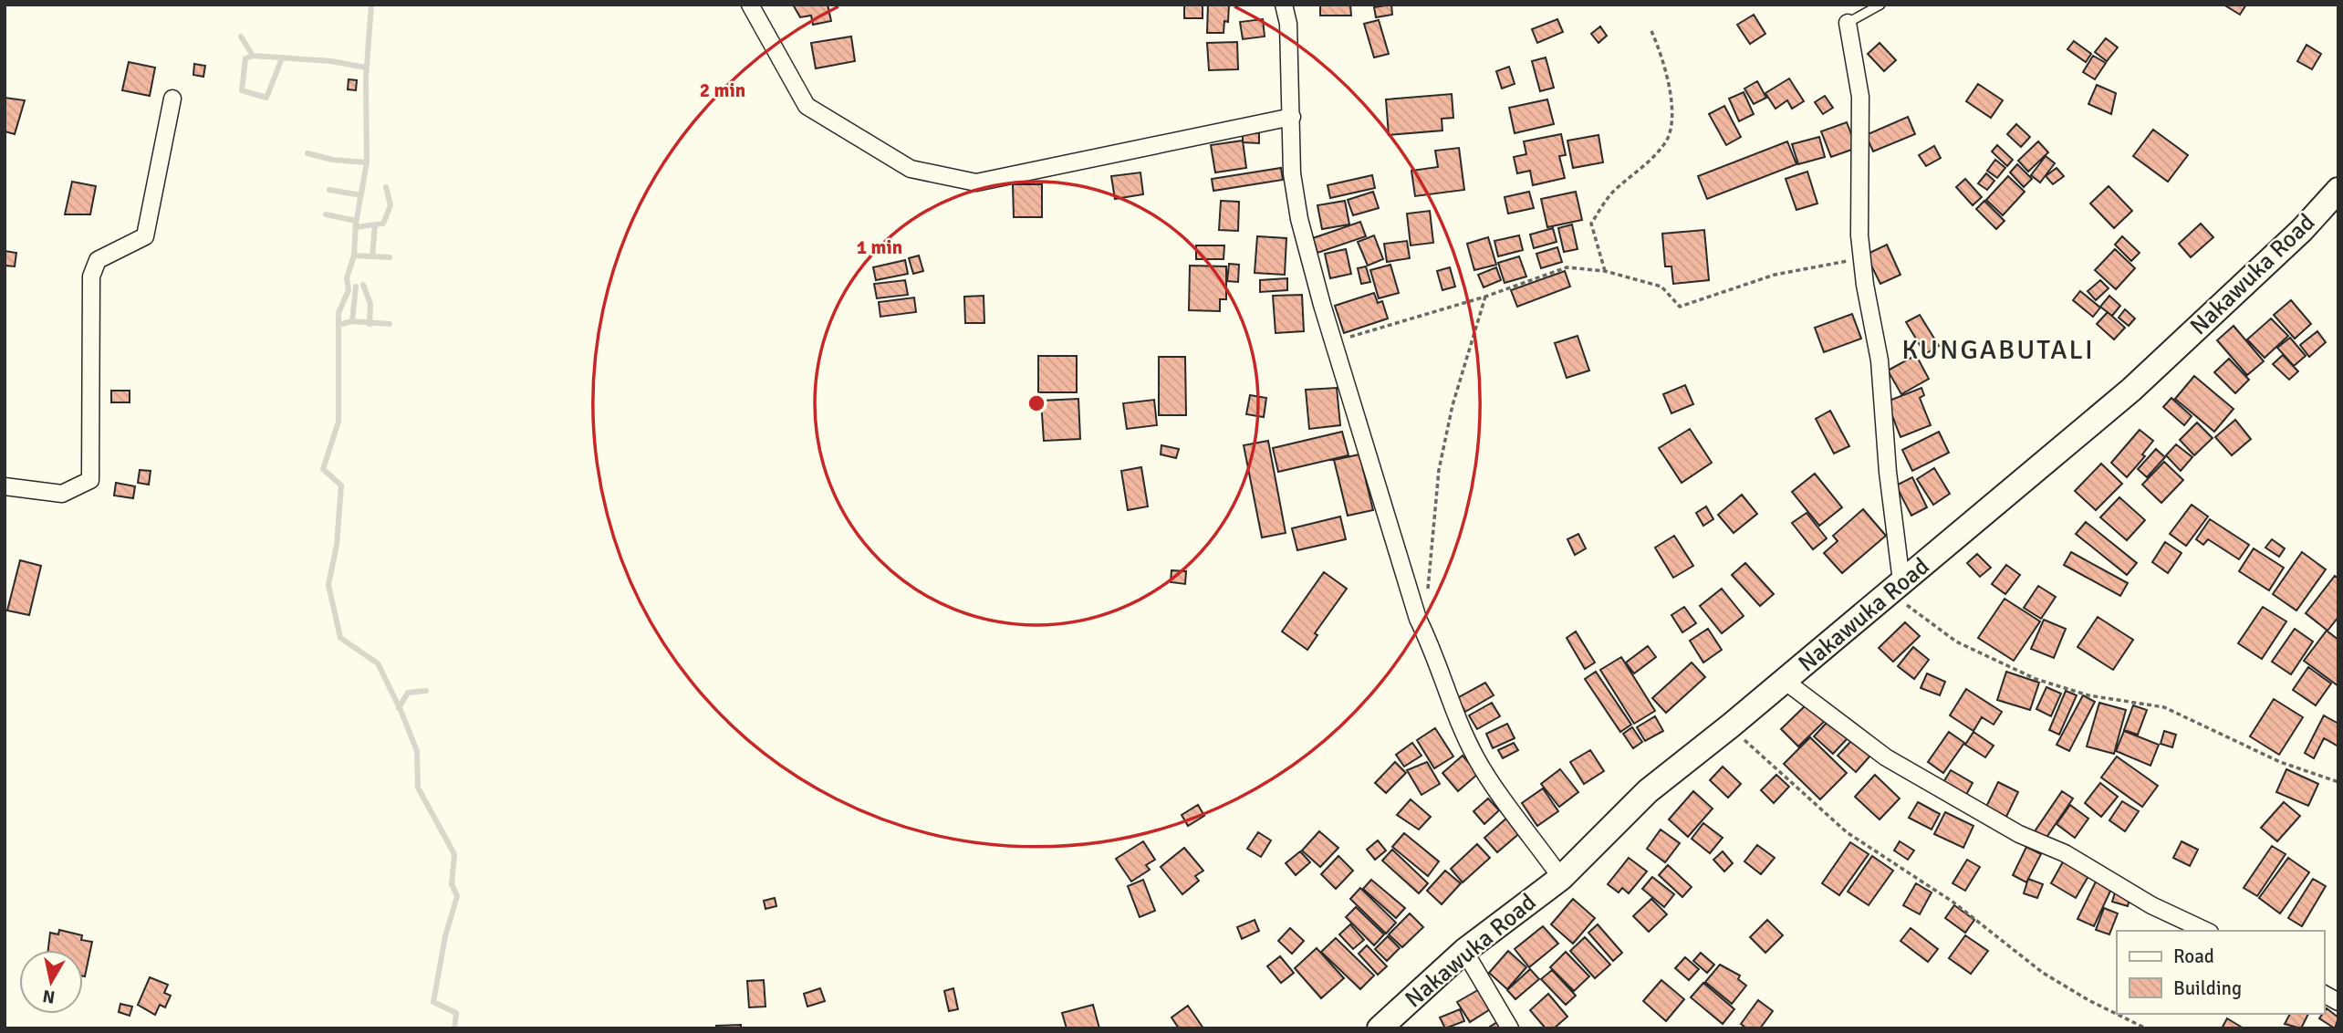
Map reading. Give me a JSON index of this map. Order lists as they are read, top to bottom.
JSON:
{
  "streets": {
    "main road": ["Nakawuka Road"]
  },
  "districts": ["KUNGABUTALI"],
  "legend": ["Road", "Building"],
  "north": "bottom",
  "rings": ["2 min", "1 min"]
}
